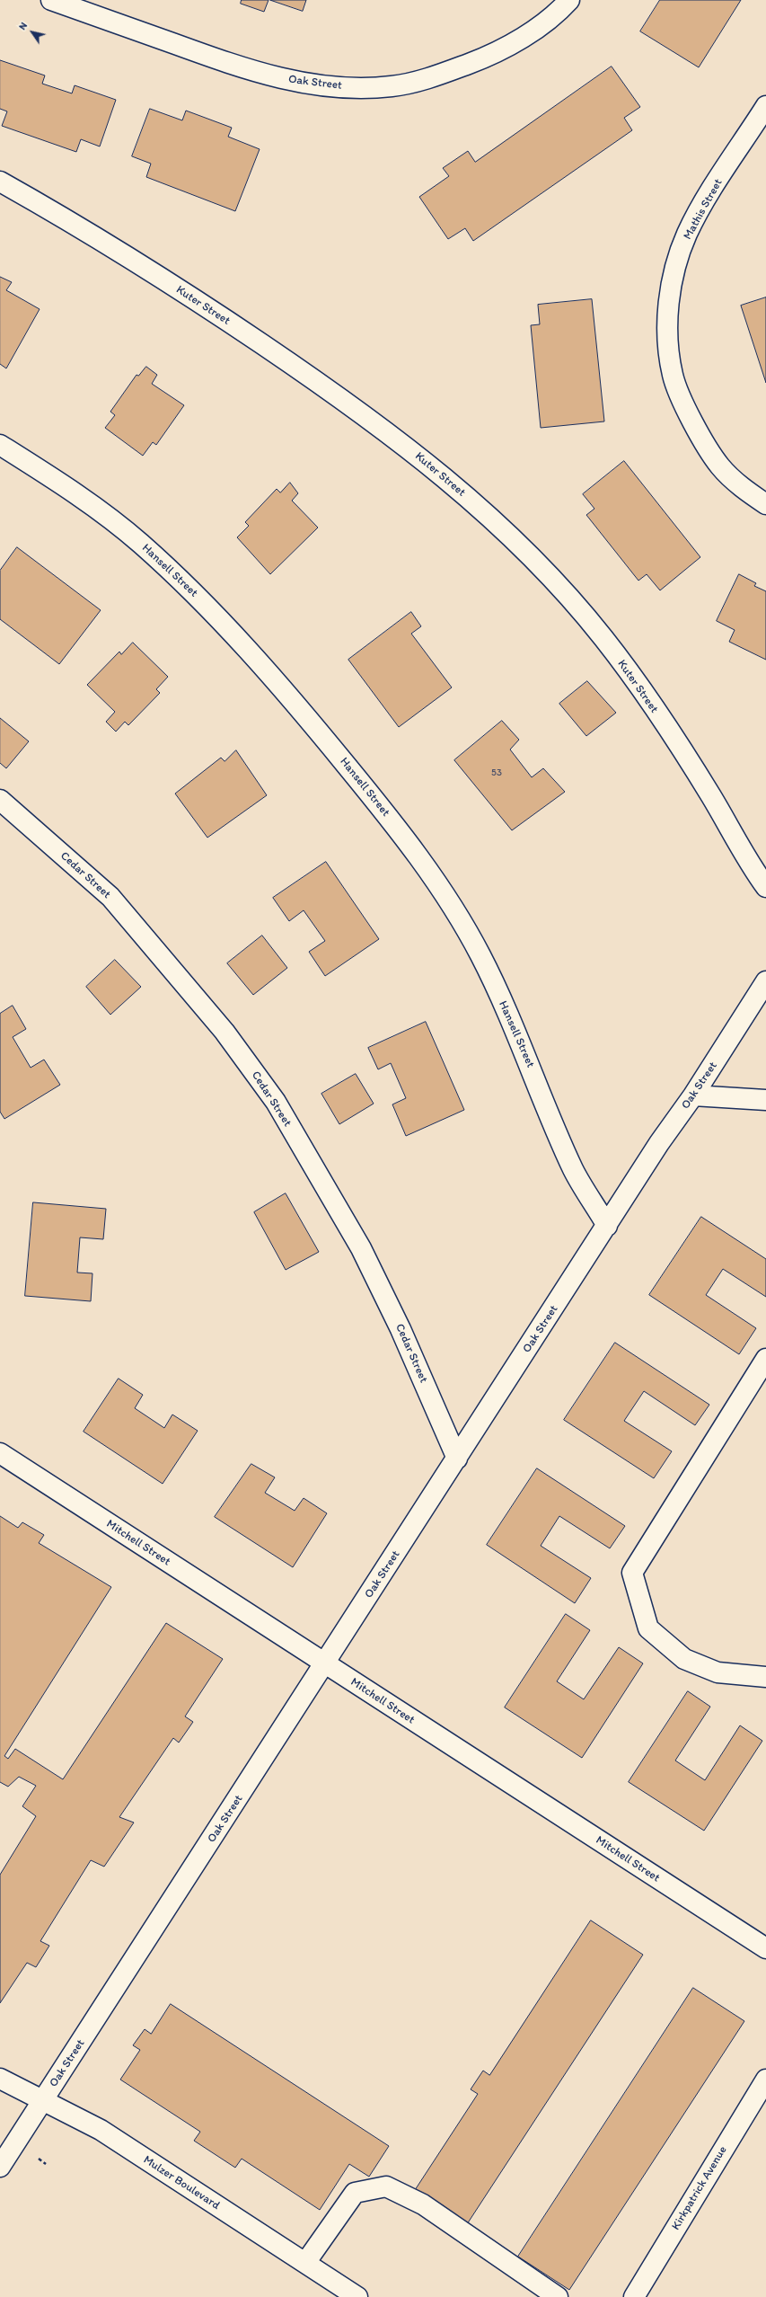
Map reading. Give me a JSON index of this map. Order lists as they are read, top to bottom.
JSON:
{
  "streets": {
    "street": [
      "Oak Street",
      "Mathis Street",
      "Kuter Street",
      "Hansell Street",
      "Cedar Street",
      "Mitchell Street",
      "Mulzer Boulevard",
      "Kirkpatrick Avenue"
    ]
  },
  "crossings": [
    ["Oak Street", "Hansell Street"],
    ["Oak Street", "Cedar Street"],
    ["Oak Street", "Mitchell Street"],
    ["Oak Street", "Mulzer Boulevard"]
  ],
  "house_numbers": ["53"],
  "north": "top left"
}
